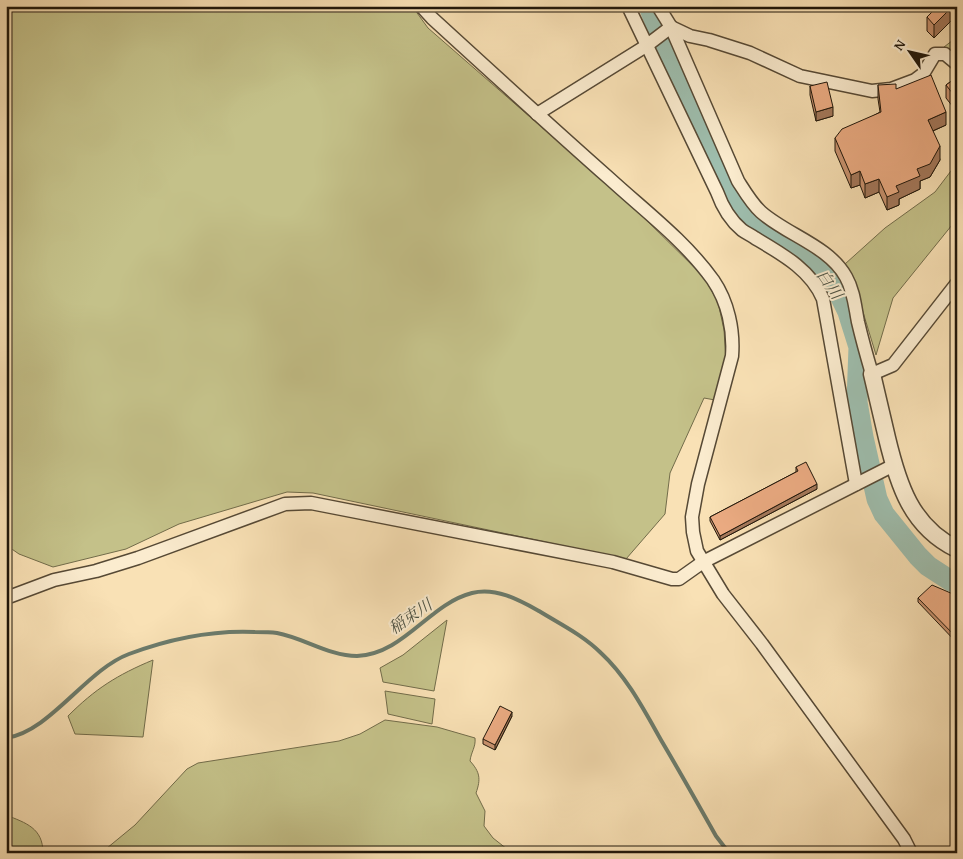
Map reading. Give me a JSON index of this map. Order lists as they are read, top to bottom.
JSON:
{
  "water": ["白川", "稲束川"],
  "north": "top left"
}
